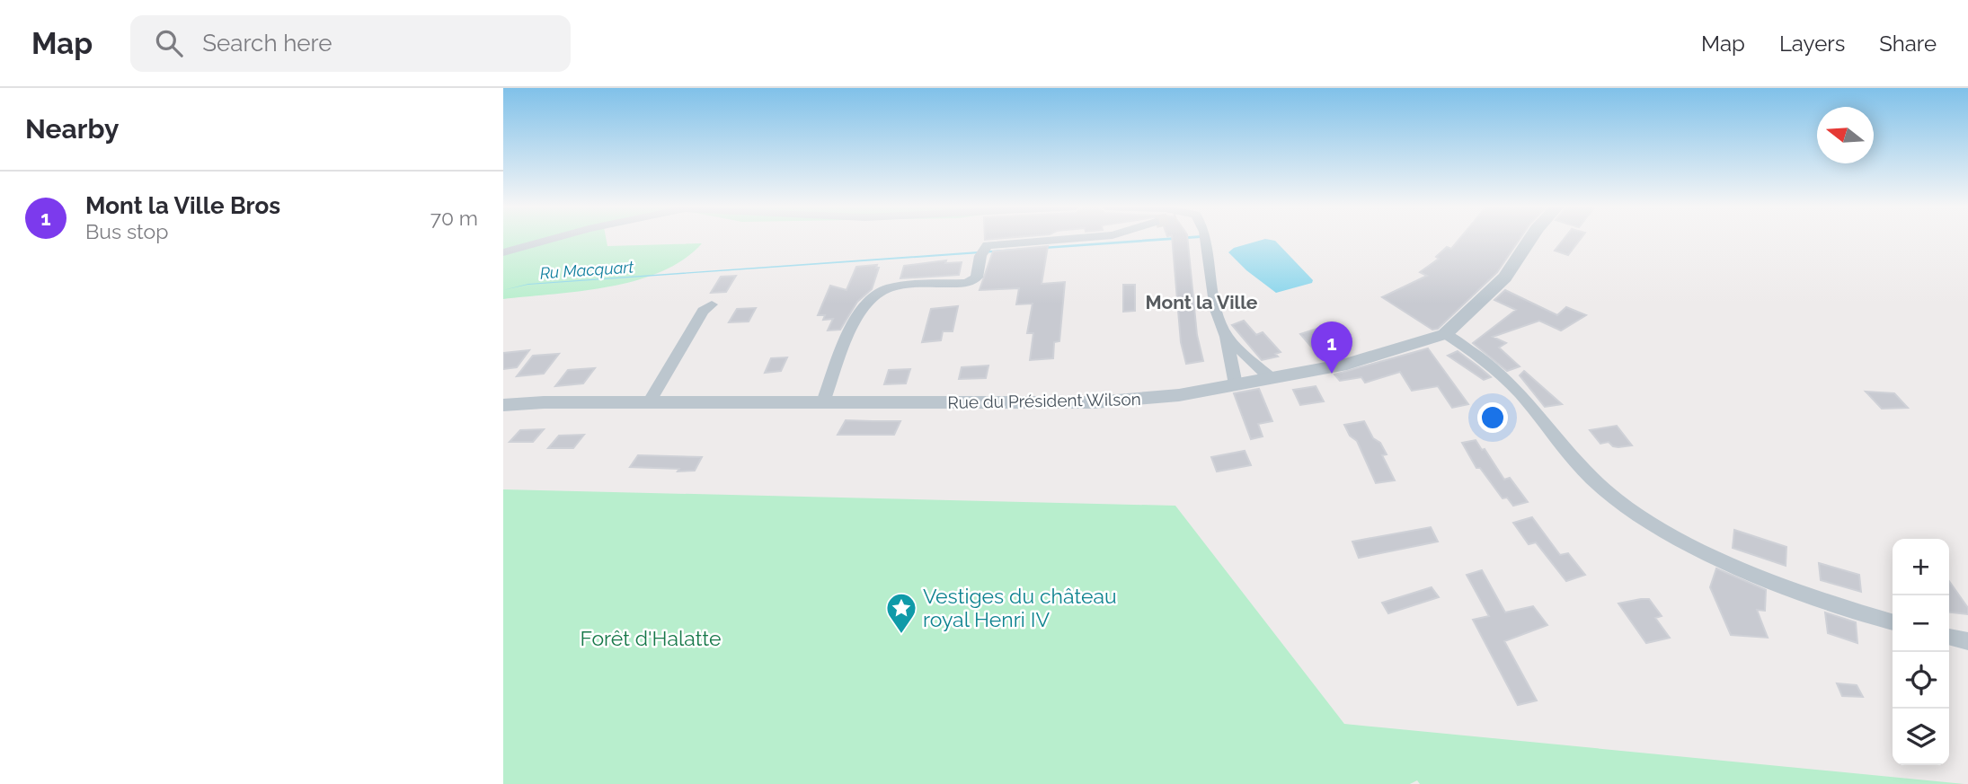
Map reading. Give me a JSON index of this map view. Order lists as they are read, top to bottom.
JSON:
{
  "streets": {
    "street": ["Rue du Président Wilson"]
  },
  "districts": ["Mont la Ville"],
  "water": ["Ru Macquart"],
  "parks": ["Forêt d'Halatte"],
  "places": {
    "place": ["Vestiges du château royal Henri IV"]
  },
  "north": "left",
  "page": {
    "header": "Map",
    "search": "Search here",
    "nav": ["Map", "Layers", "Share"],
    "heading": "Nearby",
    "list": [
      {
        "mark": "1",
        "name": "Mont la Ville Bros",
        "note": "Bus stop",
        "value": "70 m"
      }
    ],
    "pins": "1",
    "map_buttons": ["+", "−"]
  }
}
